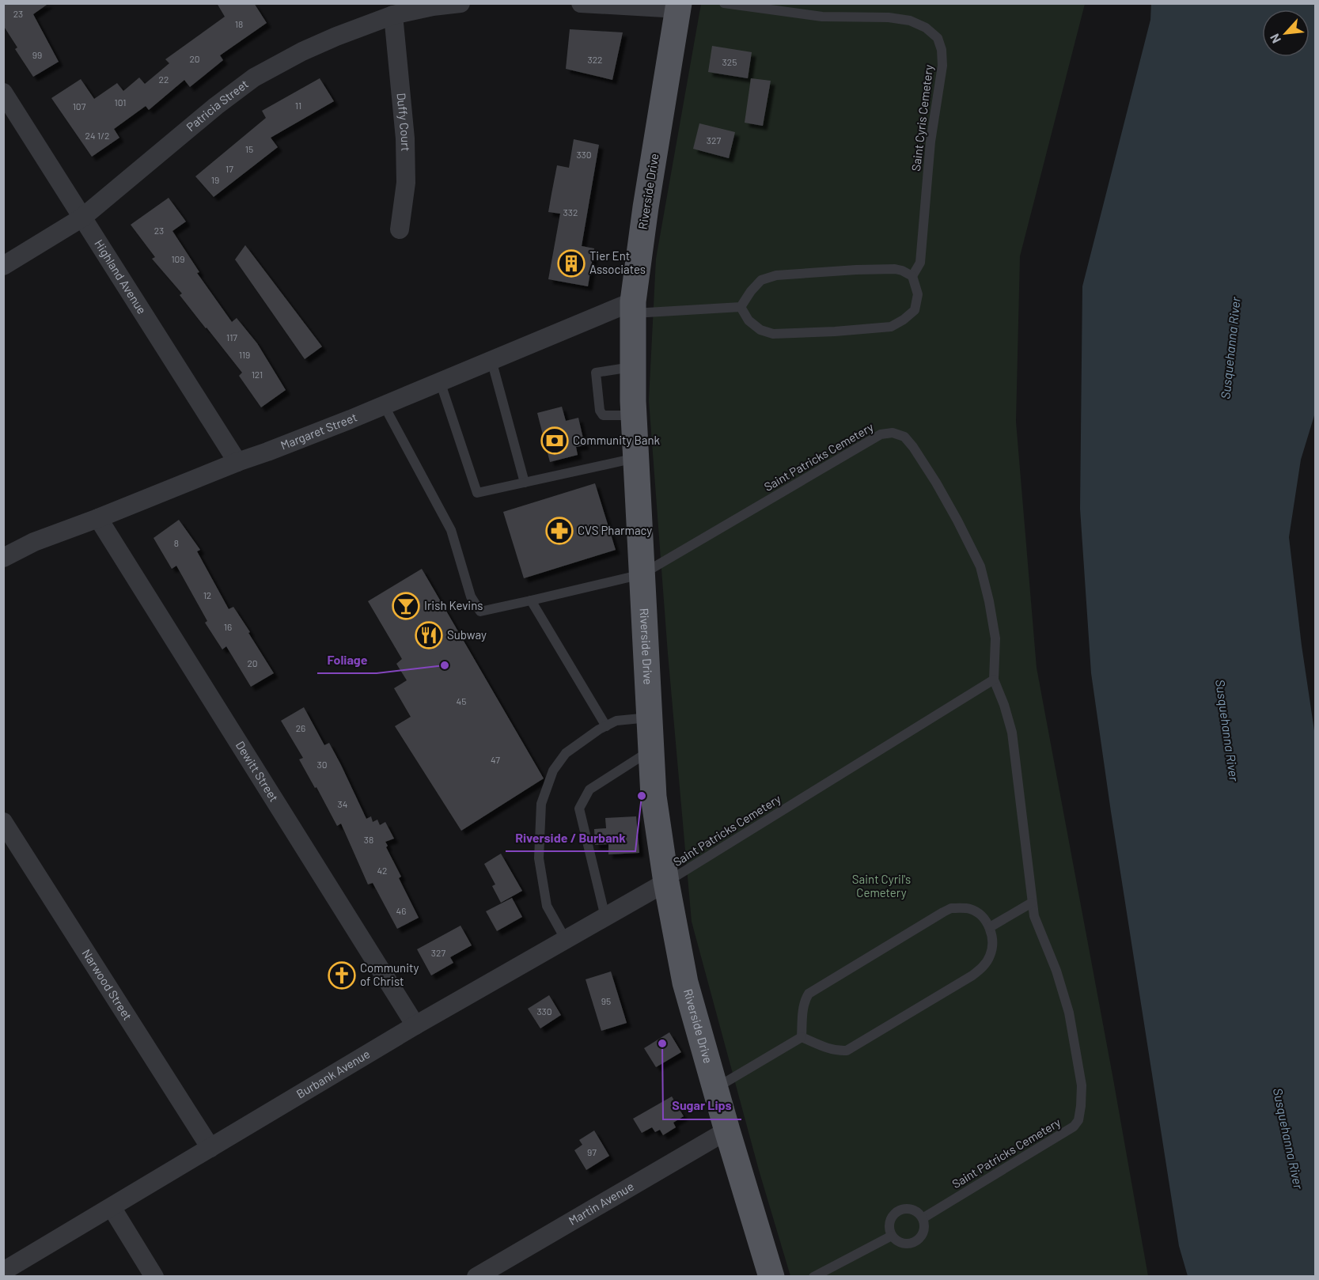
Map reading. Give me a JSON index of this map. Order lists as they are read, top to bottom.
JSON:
{
  "streets": {
    "main road": ["Riverside Drive"],
    "street": [
      "Patricia Street",
      "Duffy Court",
      "Highland Avenue",
      "Margaret Street",
      "Dewitt Street",
      "Narwood Street",
      "Burbank Avenue",
      "Martin Avenue"
    ],
    "lane": ["Saint Cyris Cemetery", "Saint Patricks Cemetery"]
  },
  "crossings": [
    ["Patricia Street", "Duffy Court"],
    ["Patricia Street", "Highland Avenue"],
    ["Riverside Drive", "Margaret Street"],
    ["Riverside Drive", "Saint Patricks Cemetery"],
    ["Riverside Drive", "Burbank Avenue"],
    ["Riverside Drive", "Martin Avenue"],
    ["Highland Avenue", "Margaret Street"],
    ["Margaret Street", "Saint Patricks Cemetery"],
    ["Margaret Street", "Dewitt Street"],
    ["Saint Patricks Cemetery", "Burbank Avenue"],
    ["Dewitt Street", "Burbank Avenue"],
    ["Narwood Street", "Burbank Avenue"]
  ],
  "water": ["Susquehanna River"],
  "parks": ["Saint Cyril's Cemetery"],
  "places": {
    "building": ["Tier Ent Associates"],
    "bank": ["Community Bank"],
    "pharmacy": ["CVS Pharmacy"],
    "bar": ["Irish Kevins"],
    "restaurant": ["Subway"],
    "other": ["Foliage", "Riverside / Burbank", "Sugar Lips"],
    "church": ["Community of Christ"]
  },
  "house_numbers": [
    "23",
    "18",
    "99",
    "20",
    "322",
    "325",
    "22",
    "101",
    "11",
    "107",
    "24 1/2",
    "327",
    "15",
    "330",
    "17",
    "19",
    "332",
    "23",
    "109",
    "117",
    "119",
    "121",
    "8",
    "12",
    "16",
    "20",
    "45",
    "26",
    "47",
    "30",
    "34",
    "38",
    "42",
    "46",
    "327",
    "95",
    "330",
    "97"
  ],
  "north": "bottom left"
}
